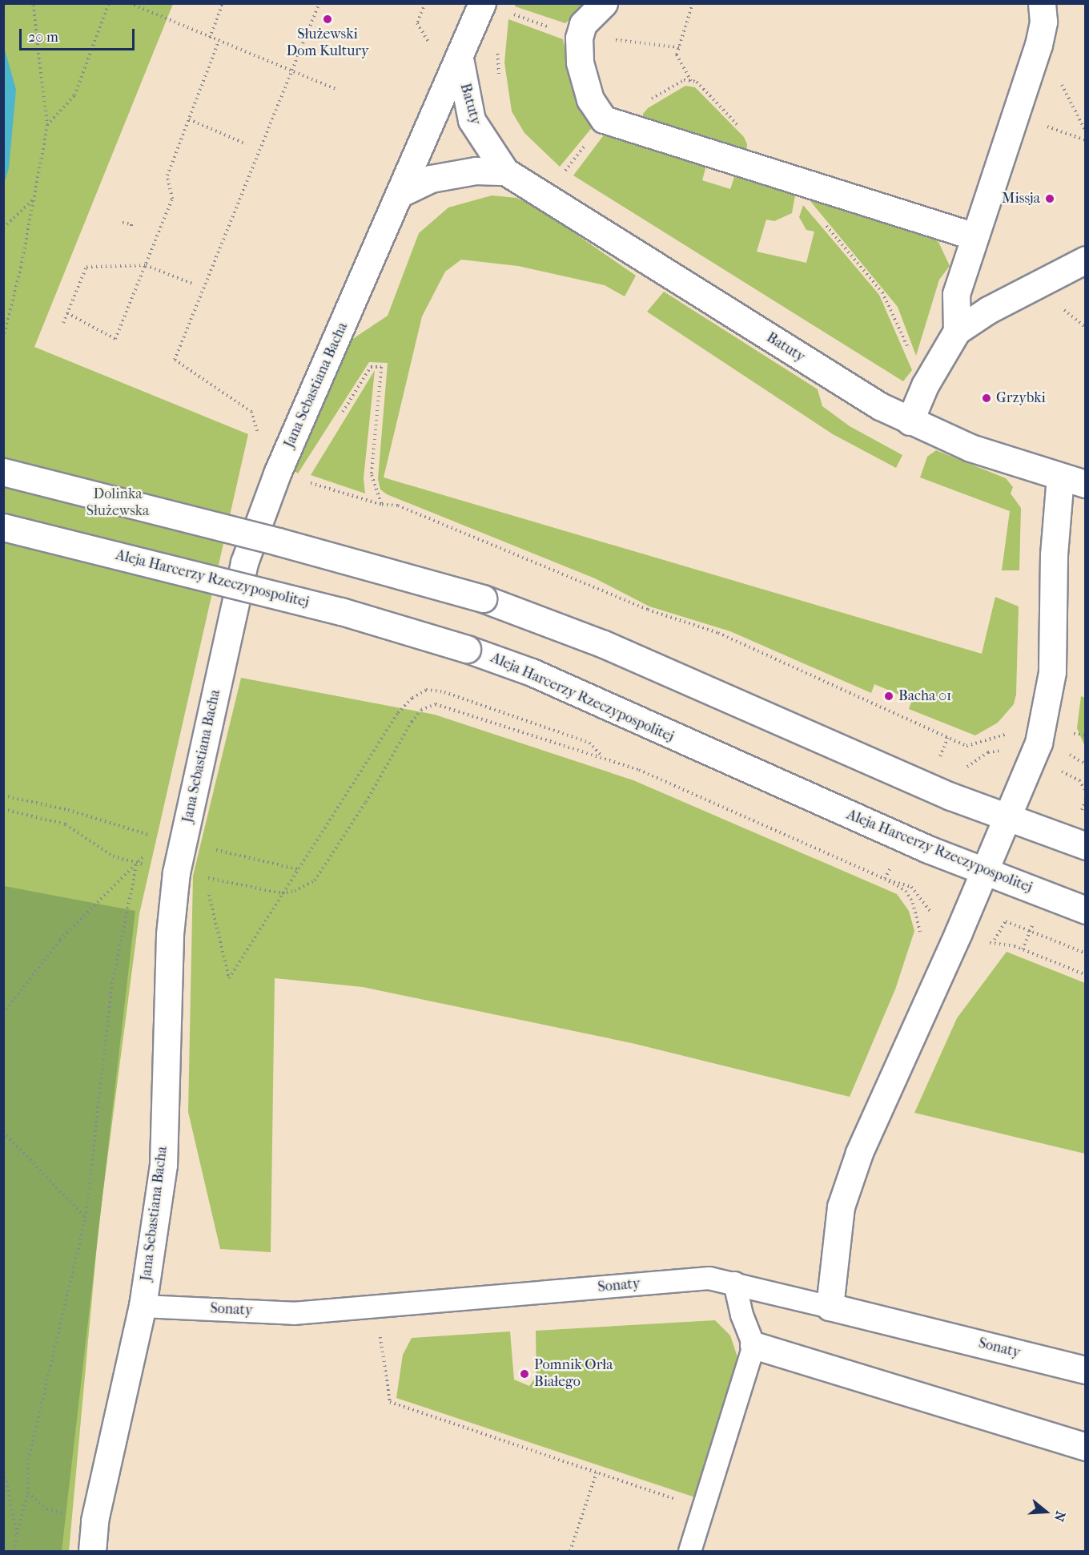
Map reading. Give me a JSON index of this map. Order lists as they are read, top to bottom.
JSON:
{
  "streets": {
    "street": [
      "Batuty",
      "Jana Sebastiana Bacha",
      "Aleja Harcerzy Rzeczypospolitej",
      "Sonaty"
    ]
  },
  "crossings": [
    ["Batuty", "Jana Sebastiana Bacha"],
    ["Jana Sebastiana Bacha", "Sonaty"]
  ],
  "parks": ["Dolinka Służewska"],
  "places": [
    "Służewski Dom Kultury",
    "Missja",
    "Grzybki",
    "Bacha 01",
    "Pomnik Orła Białego"
  ],
  "scale_bar": "20 m",
  "north": "right"
}
